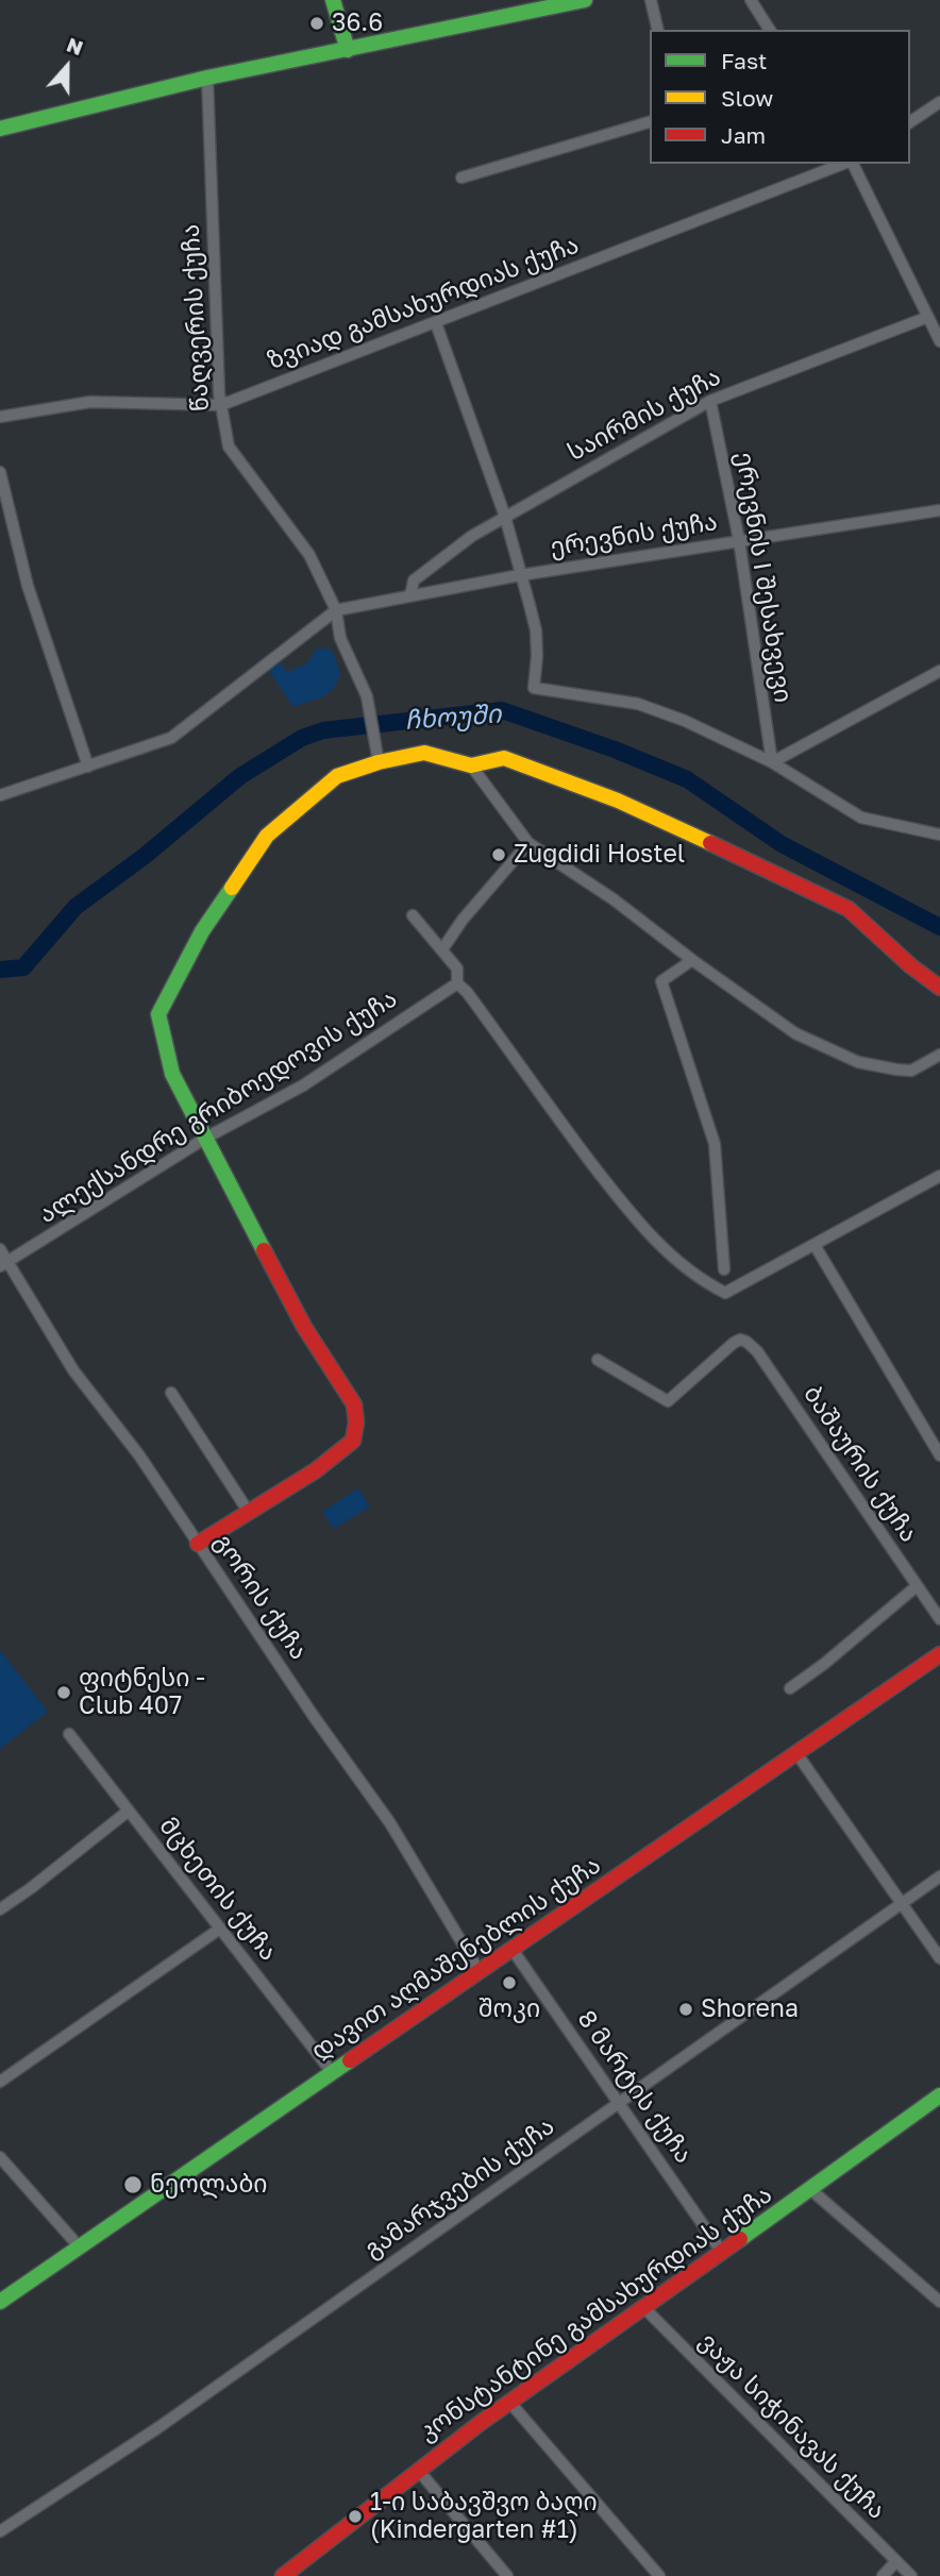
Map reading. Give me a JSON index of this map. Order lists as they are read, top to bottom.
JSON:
{
  "streets": {
    "main road": ["დავით აღმაშენებლის ქუჩა", "კონსტანტინე გამსახურდიას ქუჩა"],
    "street": [
      "ზვიად გამსახურდიას ქუჩა",
      "წაღვერის ქუჩა",
      "საირმის ქუჩა",
      "ერევნის ქუჩა",
      "ერევნის I შესახვევი",
      "ალექსანდრე გრიბოედოვის ქუჩა",
      "ბაშაურის ქუჩა",
      "გორის ქუჩა",
      "მცხეთის ქუჩა",
      "8 მარტის ქუჩა",
      "გამარჯვების ქუჩა",
      "ვაჟა სიჭინავას ქუჩა"
    ]
  },
  "crossings": [
    ["ზვიად გამსახურდიას ქუჩა", "წაღვერის ქუჩა"],
    ["წაღვერის ქუჩა", "ერევნის ქუჩა"],
    ["საირმის ქუჩა", "ერევნის ქუჩა"],
    ["საირმის ქუჩა", "ერევნის I შესახვევი"],
    ["ერევნის ქუჩა", "ერევნის I შესახვევი"],
    ["ალექსანდრე გრიბოედოვის ქუჩა", "გორის ქუჩა"],
    ["გორის ქუჩა", "დავით აღმაშენებლის ქუჩა"],
    ["მცხეთის ქუჩა", "დავით აღმაშენებლის ქუჩა"],
    ["დავით აღმაშენებლის ქუჩა", "8 მარტის ქუჩა"],
    ["8 მარტის ქუჩა", "გამარჯვების ქუჩა"],
    ["8 მარტის ქუჩა", "კონსტანტინე გამსახურდიას ქუჩა"],
    ["კონსტანტინე გამსახურდიას ქუჩა", "ვაჟა სიჭინავას ქუჩა"]
  ],
  "water": ["ჩხოუში"],
  "places": [
    "36.6",
    "Zugdidi Hostel",
    "ფიტნესი - Club 407",
    "შოკი",
    "Shorena",
    "ნეოლაბი",
    "1-ი საბავშვო ბაღი (Kindergarten #1)"
  ],
  "legend": ["Fast", "Slow", "Jam"],
  "north": "top"
}
